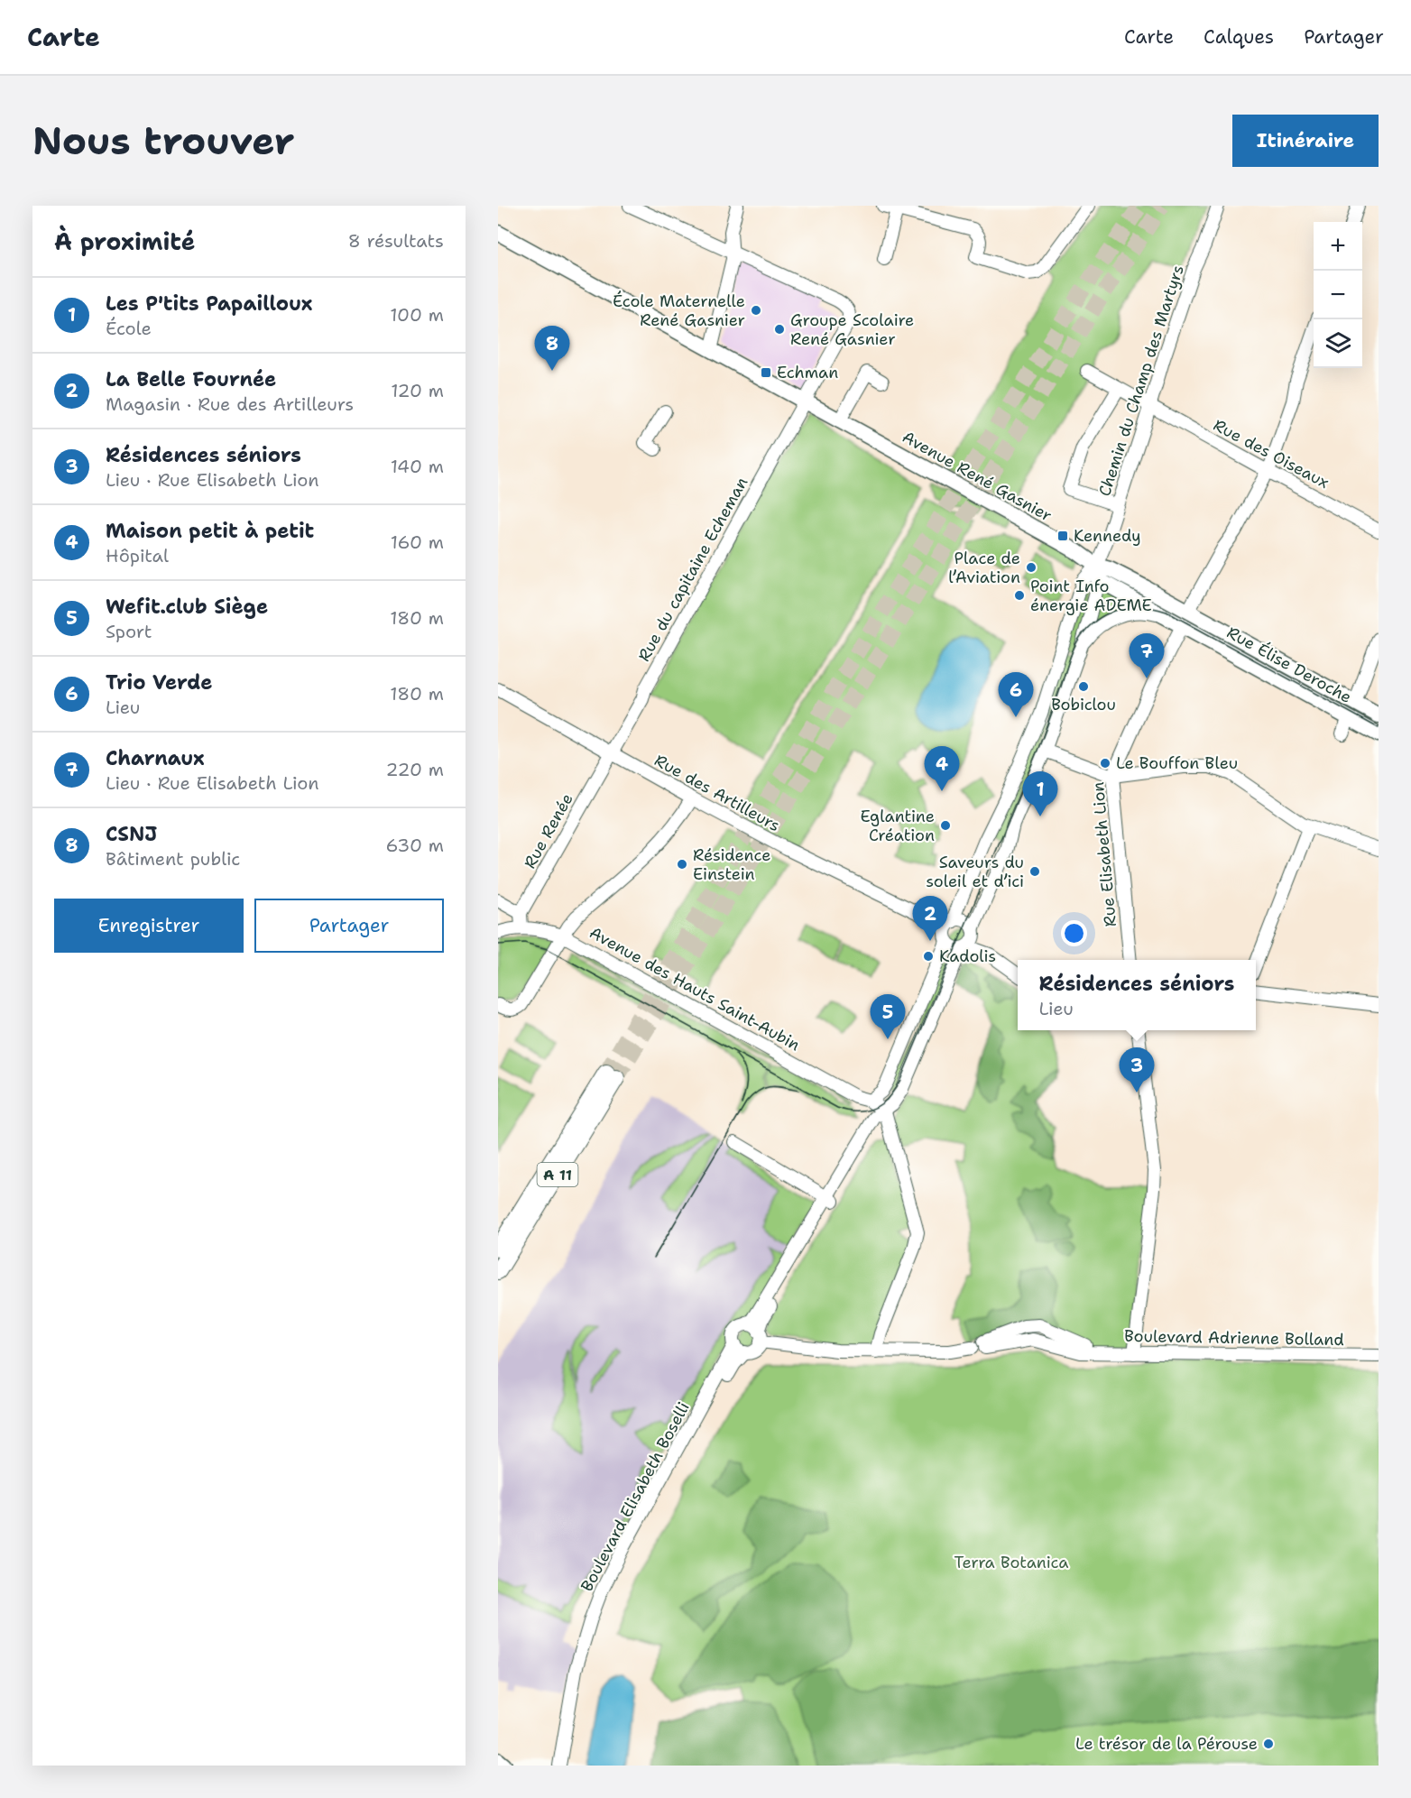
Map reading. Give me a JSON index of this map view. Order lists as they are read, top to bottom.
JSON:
{
  "streets": {
    "highway": ["A 11"],
    "main road": ["Avenue René Gasnier", "Rue Élise Deroche"],
    "street": [
      "Chemin du Champ des Martyrs",
      "Rue des Oiseaux",
      "Rue du capitaine Echeman",
      "Rue des Artilleurs",
      "Rue Renée",
      "Rue Elisabeth Lion",
      "Avenue des Hauts Saint-Aubin",
      "Boulevard Adrienne Bolland",
      "Boulevard Elisabeth Boselli"
    ]
  },
  "crossings": [
    ["Chemin du Champ des Martyrs", "Rue des Oiseaux"],
    ["Chemin du Champ des Martyrs", "Avenue René Gasnier"],
    ["Chemin du Champ des Martyrs", "Rue Élise Deroche"],
    ["Avenue René Gasnier", "Rue du capitaine Echeman"],
    ["Avenue René Gasnier", "Rue Élise Deroche"],
    ["Rue du capitaine Echeman", "Rue des Artilleurs"],
    ["Rue du capitaine Echeman", "Rue Renée"],
    ["Rue Élise Deroche", "Rue Elisabeth Lion"],
    ["Rue des Artilleurs", "Rue Renée"]
  ],
  "parks": ["Terra Botanica"],
  "places": {
    "other": [
      "École Maternelle René Gasnier",
      "Groupe Scolaire René Gasnier",
      "Place de l’Aviation",
      "Point Info énergie ADEME",
      "Bobiclou",
      "Le Bouffon Bleu",
      "Eglantine Création",
      "Résidence Einstein",
      "Saveurs du soleil et d’ici",
      "Kadolis",
      "Le trésor de la Pérouse"
    ],
    "transit": ["Echman", "Kennedy"]
  },
  "page": {
    "header": "Carte",
    "nav": ["Carte", "Calques", "Partager"],
    "buttons": [
      "Itinéraire",
      ["Enregistrer", "Partager"]
    ],
    "title": "Nous trouver",
    "heading": ["À proximité", "8 résultats"],
    "map_buttons": ["+", "−"],
    "list": [
      {
        "mark": "1",
        "name": "Les P'tits Papailloux",
        "note": "École",
        "value": "100 m"
      },
      {
        "mark": "2",
        "name": "La Belle Fournée",
        "note": "Magasin · Rue des Artilleurs",
        "value": "120 m"
      },
      {
        "mark": "3",
        "name": "Résidences séniors",
        "note": "Lieu · Rue Elisabeth Lion",
        "value": "140 m"
      },
      {
        "mark": "4",
        "name": "Maison petit à petit",
        "note": "Hôpital",
        "value": "160 m"
      },
      {
        "mark": "5",
        "name": "Wefit.club Siège",
        "note": "Sport",
        "value": "180 m"
      },
      {
        "mark": "6",
        "name": "Trio Verde",
        "note": "Lieu",
        "value": "180 m"
      },
      {
        "mark": "7",
        "name": "Charnaux",
        "note": "Lieu · Rue Elisabeth Lion",
        "value": "220 m"
      },
      {
        "mark": "8",
        "name": "CSNJ",
        "note": "Bâtiment public",
        "value": "630 m"
      }
    ],
    "pins": [
      "8",
      "7",
      "6",
      "4",
      "1",
      "2",
      "5",
      "3"
    ],
    "popup": ["Résidences séniors", "Lieu"]
  }
}
